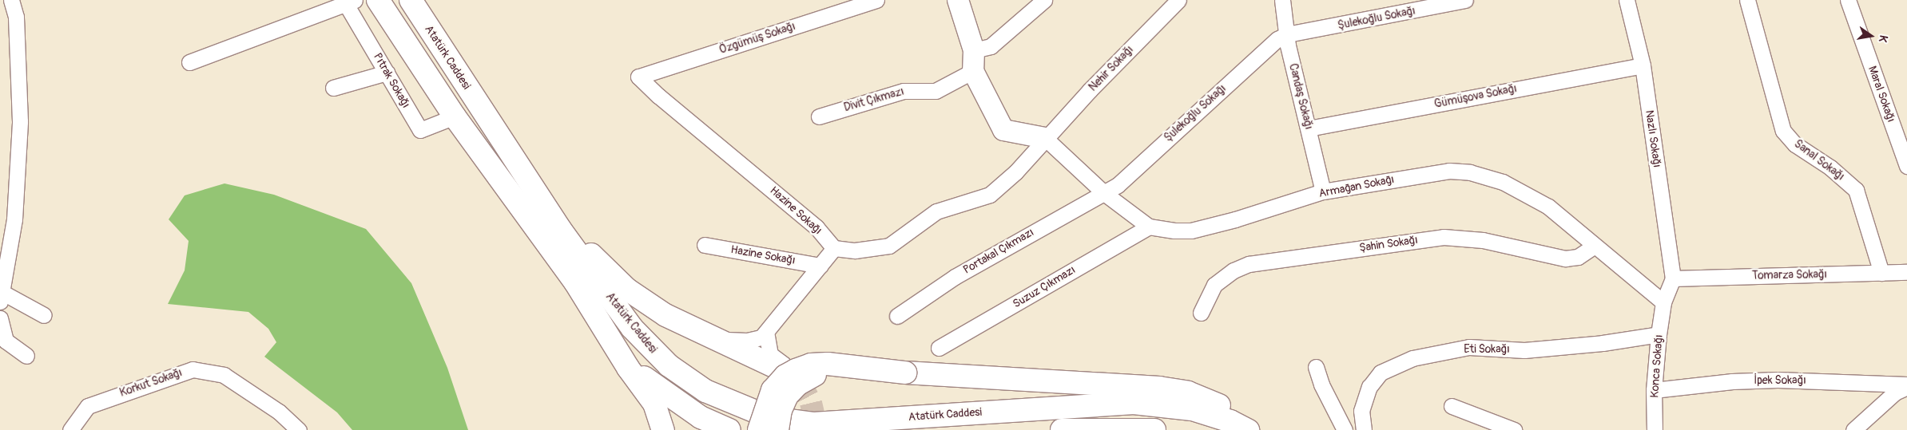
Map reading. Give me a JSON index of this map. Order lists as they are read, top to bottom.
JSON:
{
  "streets": {
    "main road": ["Atatürk Caddesi"],
    "street": [
      "Şulekoğlu Sokağı",
      "Özgümüş Sokağı",
      "Nehir Sokağı",
      "Pıtrak Sokağı",
      "Maral Sokağı",
      "Candaş Sokağı",
      "Gümüşova Sokağı",
      "Divit Çıkmazı",
      "Şulekoğlu Sokaḡı",
      "Nazlı Sokağı",
      "Sanal Sokağı",
      "Armaḡan Sokaḡı",
      "Hazine Sokaḡı",
      "Şahin Sokağı",
      "Portakal Çıkmazı",
      "Hazine Sokağı",
      "Tomarza Sokağı",
      "Suzuz Çıkmazı",
      "Eti Sokağı",
      "Konca Sokağı",
      "İpek Sokağı",
      "Korkut Sokağı"
    ]
  },
  "crossings": [
    ["Şulekoğlu Sokağı", "Candaş Sokağı"],
    ["Şulekoğlu Sokağı", "Şulekoğlu Sokaḡı"],
    ["Özgümüş Sokağı", "Hazine Sokaḡı"],
    ["Atatürk Caddesi", "Pıtrak Sokağı"],
    ["Candaş Sokağı", "Gümüşova Sokağı"],
    ["Candaş Sokağı", "Şulekoğlu Sokaḡı"],
    ["Candaş Sokağı", "Armaḡan Sokaḡı"],
    ["Gümüşova Sokağı", "Nazlı Sokağı"],
    ["Şulekoğlu Sokaḡı", "Portakal Çıkmazı"],
    ["Nazlı Sokağı", "Tomarza Sokağı"],
    ["Nazlı Sokağı", "Konca Sokağı"],
    ["Sanal Sokağı", "Tomarza Sokağı"],
    ["Armaḡan Sokaḡı", "Şahin Sokağı"],
    ["Armaḡan Sokaḡı", "Suzuz Çıkmazı"],
    ["Armaḡan Sokaḡı", "Konca Sokağı"],
    ["Tomarza Sokağı", "Konca Sokağı"],
    ["Eti Sokağı", "Konca Sokağı"],
    ["Konca Sokağı", "İpek Sokağı"]
  ],
  "north": "right"
}
